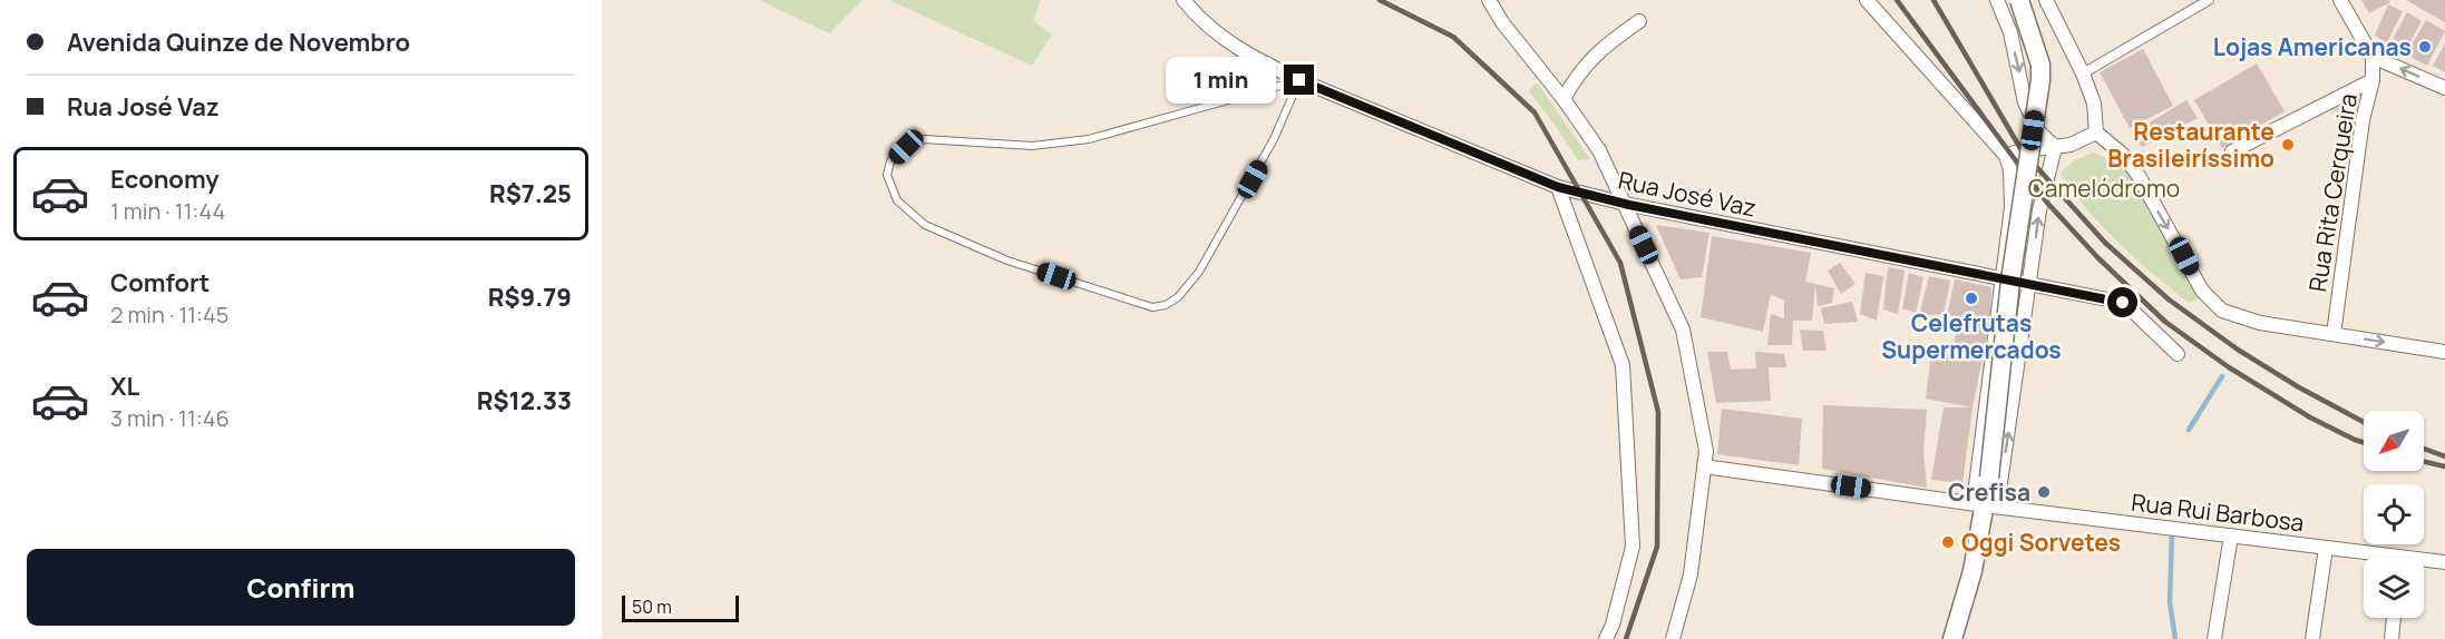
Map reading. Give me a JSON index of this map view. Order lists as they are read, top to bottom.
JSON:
{
  "streets": {
    "street": ["Rua Rita Cerqueira", "Rua José Vaz", "Rua Rui Barbosa"]
  },
  "parks": ["Camelódromo"],
  "places": [
    "Lojas Americanas",
    "Restaurante Brasileiríssimo",
    "Celefrutas Supermercados",
    "Crefisa",
    "Oggi Sorvetes"
  ],
  "scale_bar": "50 m",
  "north": "bottom left",
  "page": {
    "banner": ["Avenida Quinze de Novembro", "Rua José Vaz"],
    "bubble": "1 min",
    "list": [
      {
        "name": "Economy",
        "note": "1 min · 11:44",
        "value": "R$7.25"
      },
      {
        "name": "Comfort",
        "note": "2 min · 11:45",
        "value": "R$9.79"
      },
      {
        "name": "XL",
        "note": "3 min · 11:46",
        "value": "R$12.33"
      }
    ],
    "buttons": "Confirm",
    "scale": "50 m"
  }
}
